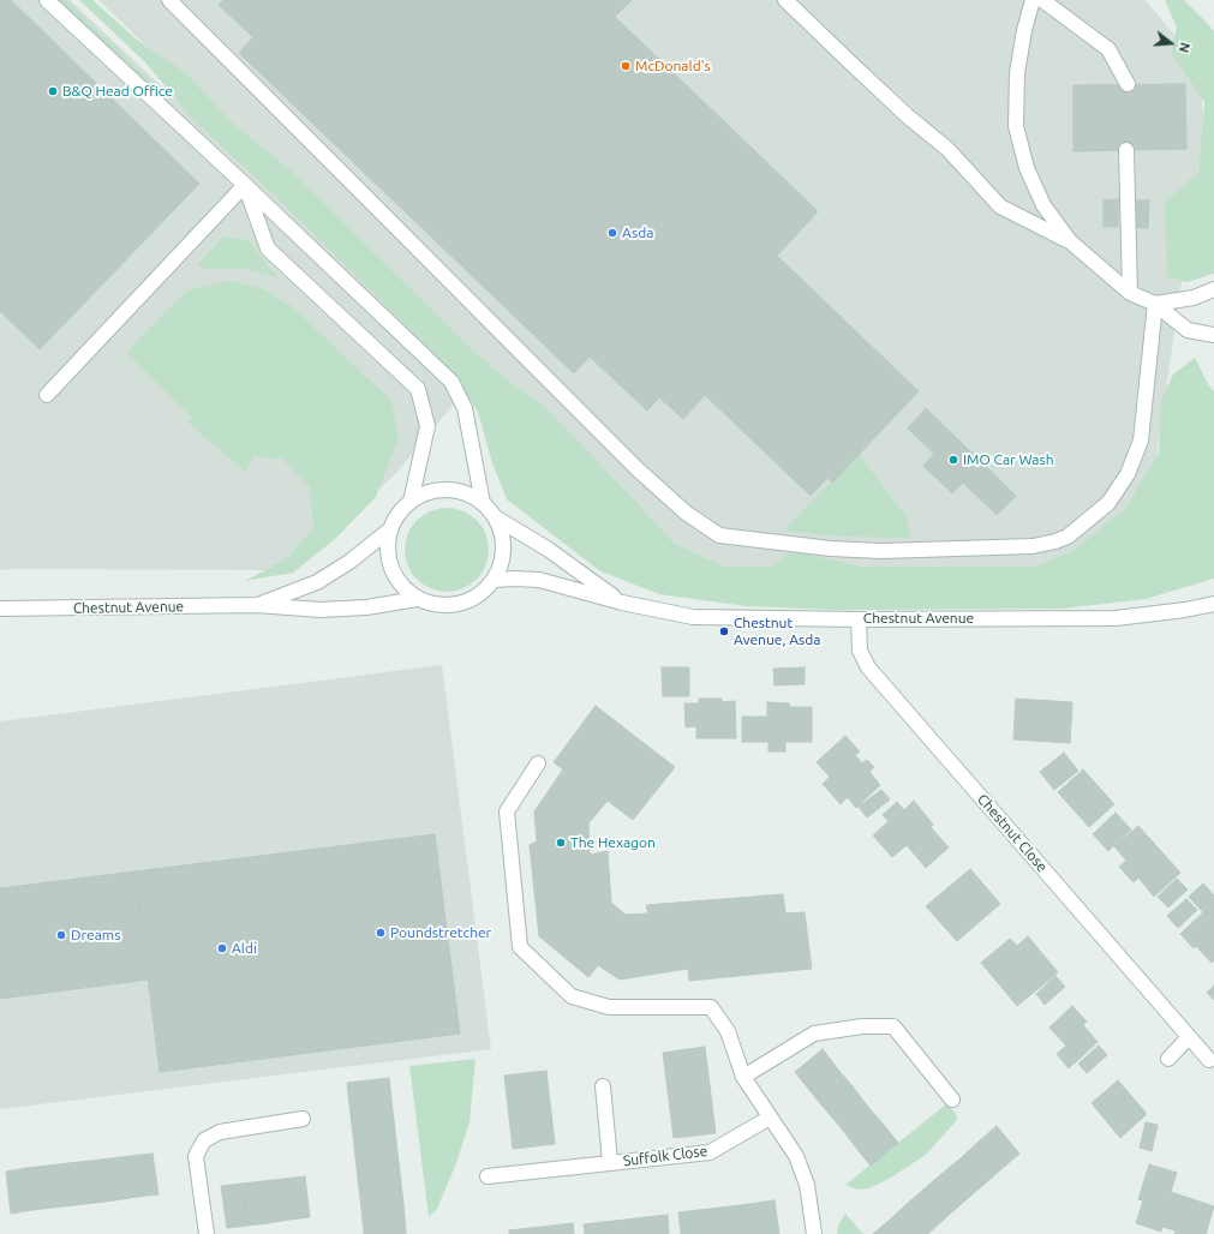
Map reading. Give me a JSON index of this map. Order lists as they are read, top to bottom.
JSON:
{
  "streets": {
    "street": ["Chestnut Avenue", "Chestnut Close", "Suffolk Close"]
  },
  "crossings": [
    ["Chestnut Avenue", "Chestnut Close"]
  ],
  "places": [
    "McDonald's",
    "B&Q Head Office",
    "Asda",
    "IMO Car Wash",
    "Chestnut Avenue, Asda",
    "The Hexagon",
    "Poundstretcher",
    "Dreams",
    "Aldi"
  ],
  "north": "right"
}
